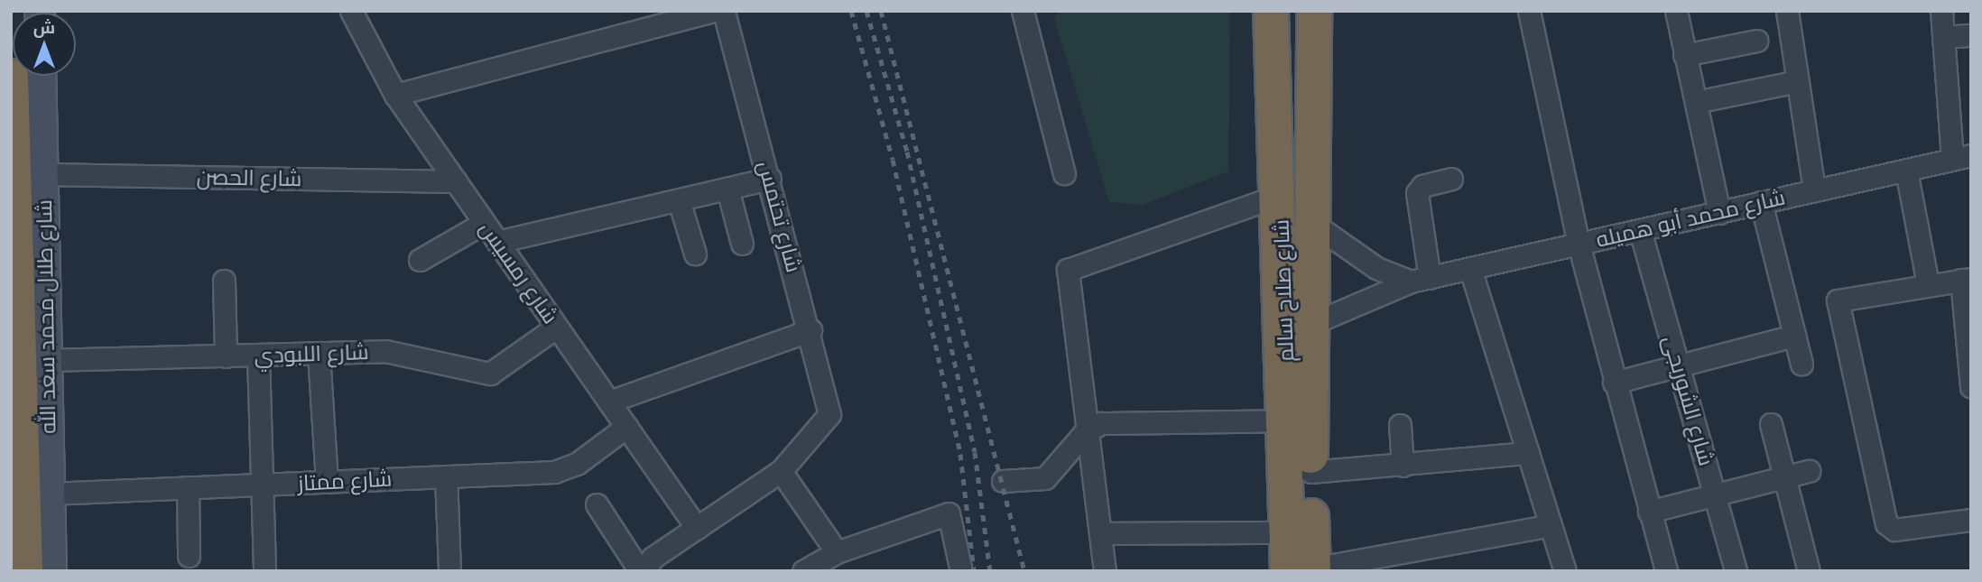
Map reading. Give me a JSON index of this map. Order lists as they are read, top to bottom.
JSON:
{
  "streets": {
    "highway": ["شارع صلاح سالم"],
    "main road": ["شارع طلال محمد سعد الله"],
    "street": [
      "شارع الحصن",
      "شارع تحتمس",
      "شارع محمد أبو هميله",
      "شارع رمسيس",
      "شارع اللبودي",
      "شارع الشوربجى",
      "شارع ممتاز"
    ]
  },
  "crossings": [
    ["شارع الحصن", "شارع رمسيس"],
    ["شارع الحصن", "شارع طلال محمد سعد الله"],
    ["شارع محمد أبو هميله", "شارع صلاح سالم"],
    ["شارع محمد أبو هميله", "شارع الشوربجى"],
    ["شارع رمسيس", "شارع اللبودي"],
    ["شارع رمسيس", "شارع ممتاز"],
    ["شارع طلال محمد سعد الله", "شارع اللبودي"],
    ["شارع طلال محمد سعد الله", "شارع ممتاز"]
  ],
  "north": "top"
}
